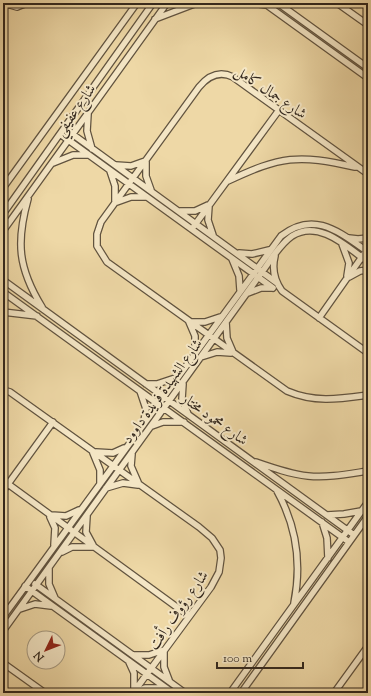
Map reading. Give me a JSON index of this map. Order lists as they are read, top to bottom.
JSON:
{
  "streets": {
    "street": [
      "شارع جمال كامل",
      "شارع عفيفي",
      "شارع الشهيدة فريدة داوود",
      "شارع محمود مختار",
      "شارع رؤوف رأفت"
    ]
  },
  "crossings": [
    ["شارع جمال كامل", "شارع الشهيدة فريدة داوود"],
    ["شارع الشهيدة فريدة داوود", "شارع محمود مختار"],
    ["شارع الشهيدة فريدة داوود", "شارع رؤوف رأفت"]
  ],
  "scale_bar": "100 m",
  "north": "bottom left"
}
